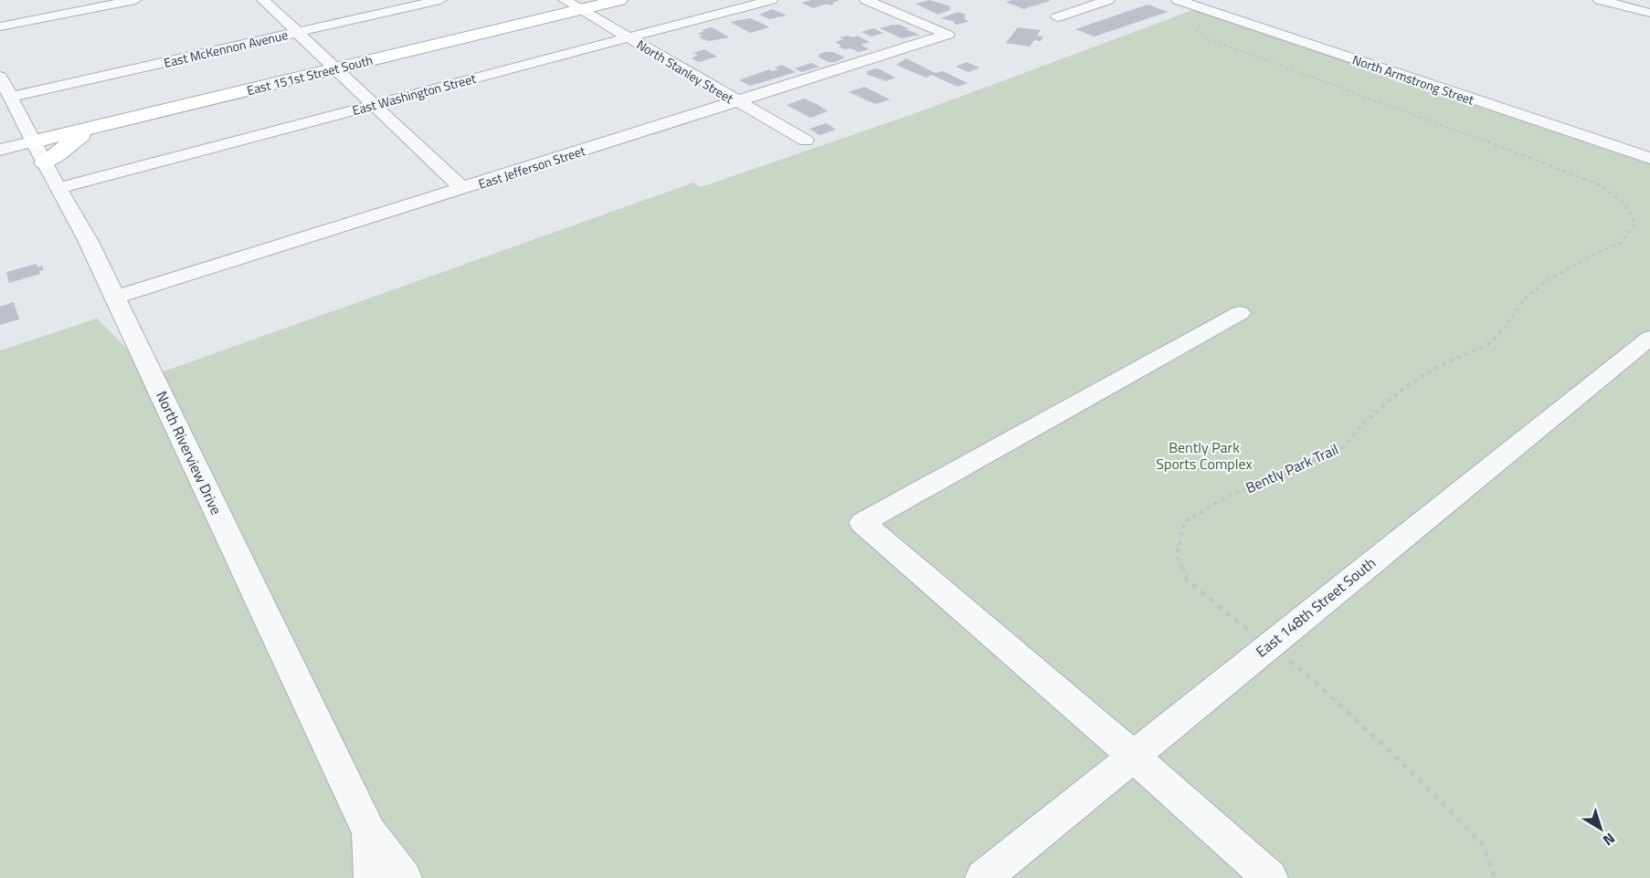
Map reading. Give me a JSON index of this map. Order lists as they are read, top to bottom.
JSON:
{
  "streets": {
    "main road": ["East 151st Street South"],
    "street": [
      "East McKennon Avenue",
      "North Stanley Street",
      "North Armstrong Street",
      "East Washington Street",
      "East Jefferson Street",
      "North Riverview Drive",
      "East 148th Street South"
    ],
    "path": ["Bently Park Trail"]
  },
  "crossings": [
    ["East McKennon Avenue", "North Riverview Drive"],
    ["North Stanley Street", "East 151st Street South"],
    ["North Stanley Street", "East Washington Street"],
    ["North Stanley Street", "East Jefferson Street"],
    ["East 151st Street South", "North Riverview Drive"],
    ["East Washington Street", "North Riverview Drive"],
    ["East Jefferson Street", "North Riverview Drive"],
    ["Bently Park Trail", "East 148th Street South"]
  ],
  "parks": ["Bently Park Sports Complex"],
  "north": "bottom right"
}
